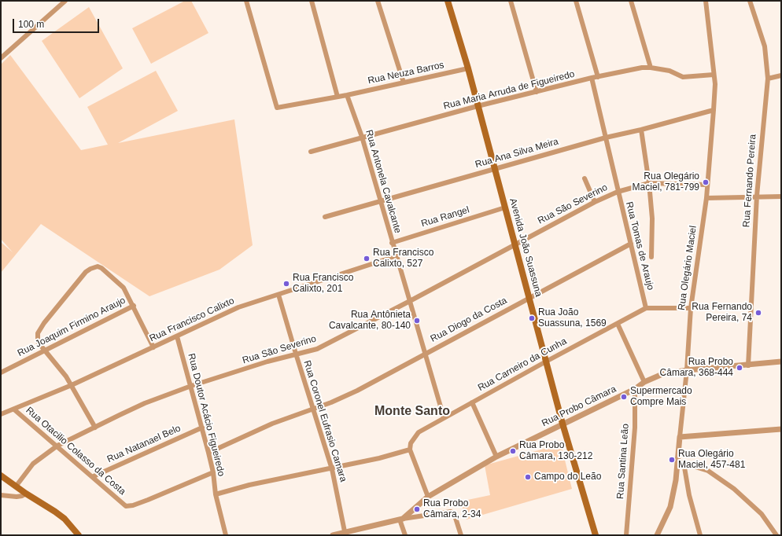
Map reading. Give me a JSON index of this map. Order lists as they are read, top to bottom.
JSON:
{
  "streets": {
    "main road": ["Avenida João Suassuna"],
    "street": [
      "Rua Neuza Barros",
      "Rua Maria Arruda de Figueiredo",
      "Rua Ana Silva Meira",
      "Rua Fernando Pereira",
      "Rua Antonela Cavalcante",
      "Rua São Severino",
      "Rua Rangel",
      "Rua Tomas de Araujo",
      "Rua Olegário Maciel",
      "Rua Francisco Calixto",
      "Rua Diogo da Costa",
      "Rua Joaquim Firmino Araujo",
      "Rua Carneiro da Cunha",
      "Rua Probo Câmara",
      "Rua Doutor Acácio Figueiredo",
      "Rua Coronel Eufrasio Camara",
      "Rua Natanael Belo",
      "Rua Otacilio Colasso da Costa",
      "Rua Santina Leão"
    ]
  },
  "crossings": [
    ["Rua Neuza Barros", "Rua Antonela Cavalcante"],
    ["Rua Neuza Barros", "Avenida João Suassuna"],
    ["Rua Maria Arruda de Figueiredo", "Rua Antonela Cavalcante"],
    ["Rua Maria Arruda de Figueiredo", "Rua Tomas de Araujo"],
    ["Rua Maria Arruda de Figueiredo", "Avenida João Suassuna"],
    ["Rua Maria Arruda de Figueiredo", "Rua Olegário Maciel"],
    ["Rua Ana Silva Meira", "Rua Antonela Cavalcante"],
    ["Rua Ana Silva Meira", "Rua Tomas de Araujo"],
    ["Rua Ana Silva Meira", "Avenida João Suassuna"],
    ["Rua Ana Silva Meira", "Rua Olegário Maciel"],
    ["Rua Fernando Pereira", "Rua Probo Câmara"],
    ["Rua Antonela Cavalcante", "Rua São Severino"],
    ["Rua Antonela Cavalcante", "Rua Rangel"],
    ["Rua Antonela Cavalcante", "Rua Francisco Calixto"],
    ["Rua Antonela Cavalcante", "Rua Diogo da Costa"],
    ["Rua Antonela Cavalcante", "Rua Carneiro da Cunha"],
    ["Rua São Severino", "Rua Tomas de Araujo"],
    ["Rua São Severino", "Avenida João Suassuna"],
    ["Rua São Severino", "Rua Olegário Maciel"],
    ["Rua São Severino", "Rua Doutor Acácio Figueiredo"],
    ["Rua São Severino", "Rua Coronel Eufrasio Camara"],
    ["Rua São Severino", "Rua Otacilio Colasso da Costa"],
    ["Rua Rangel", "Avenida João Suassuna"],
    ["Rua Tomas de Araujo", "Rua Diogo da Costa"],
    ["Rua Tomas de Araujo", "Rua Carneiro da Cunha"],
    ["Avenida João Suassuna", "Rua Diogo da Costa"],
    ["Avenida João Suassuna", "Rua Carneiro da Cunha"],
    ["Avenida João Suassuna", "Rua Probo Câmara"],
    ["Rua Olegário Maciel", "Rua Carneiro da Cunha"],
    ["Rua Olegário Maciel", "Rua Probo Câmara"],
    ["Rua Francisco Calixto", "Rua Doutor Acácio Figueiredo"],
    ["Rua Francisco Calixto", "Rua Coronel Eufrasio Camara"],
    ["Rua Francisco Calixto", "Rua Otacilio Colasso da Costa"],
    ["Rua Diogo da Costa", "Rua Doutor Acácio Figueiredo"],
    ["Rua Diogo da Costa", "Rua Coronel Eufrasio Camara"],
    ["Rua Probo Câmara", "Rua Santina Leão"],
    ["Rua Doutor Acácio Figueiredo", "Rua Natanael Belo"],
    ["Rua Doutor Acácio Figueiredo", "Rua Otacilio Colasso da Costa"],
    ["Rua Natanael Belo", "Rua Otacilio Colasso da Costa"]
  ],
  "districts": ["Monte Santo"],
  "places": [
    "Rua Olegário Maciel, 781-799",
    "Rua Francisco Calixto, 527",
    "Rua Francisco Calixto, 201",
    "Rua Fernando Pereira, 74",
    "Rua João Suassuna, 1569",
    "Rua Antônieta Cavalcante, 80-140",
    "Rua Probo Câmara, 368-444",
    "Supermercado Compre Mais",
    "Rua Probo Câmara, 130-212",
    "Rua Olegário Maciel, 457-481",
    "Campo do Leão",
    "Rua Probo Câmara, 2-34"
  ],
  "scale_bar": "100 m"
}
